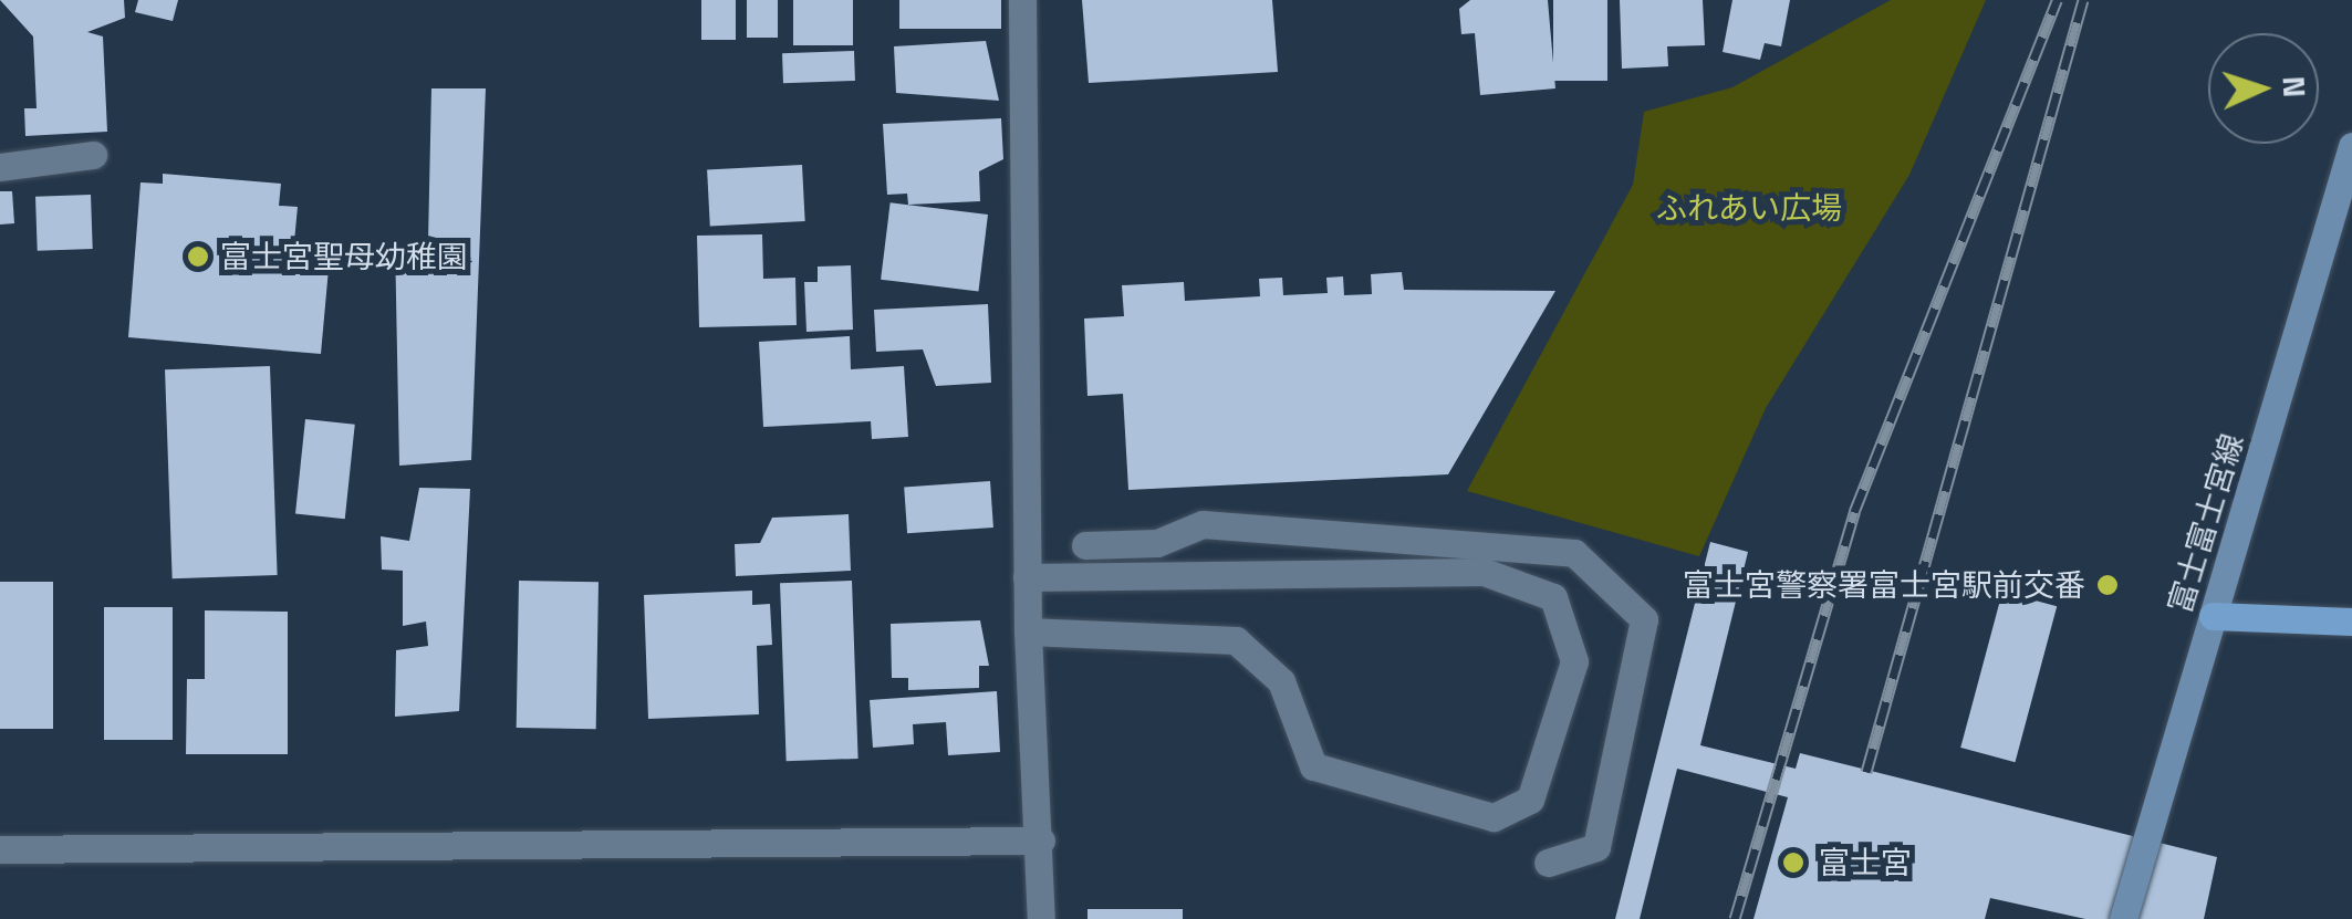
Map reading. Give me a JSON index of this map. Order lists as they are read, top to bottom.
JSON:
{
  "streets": {
    "main road": ["富士富士宮線"]
  },
  "parks": ["ふれあい広場"],
  "places": ["富士宮聖母幼稚園", "富士宮警察署富士宮駅前交番", "富士宮"],
  "north": "right"
}
